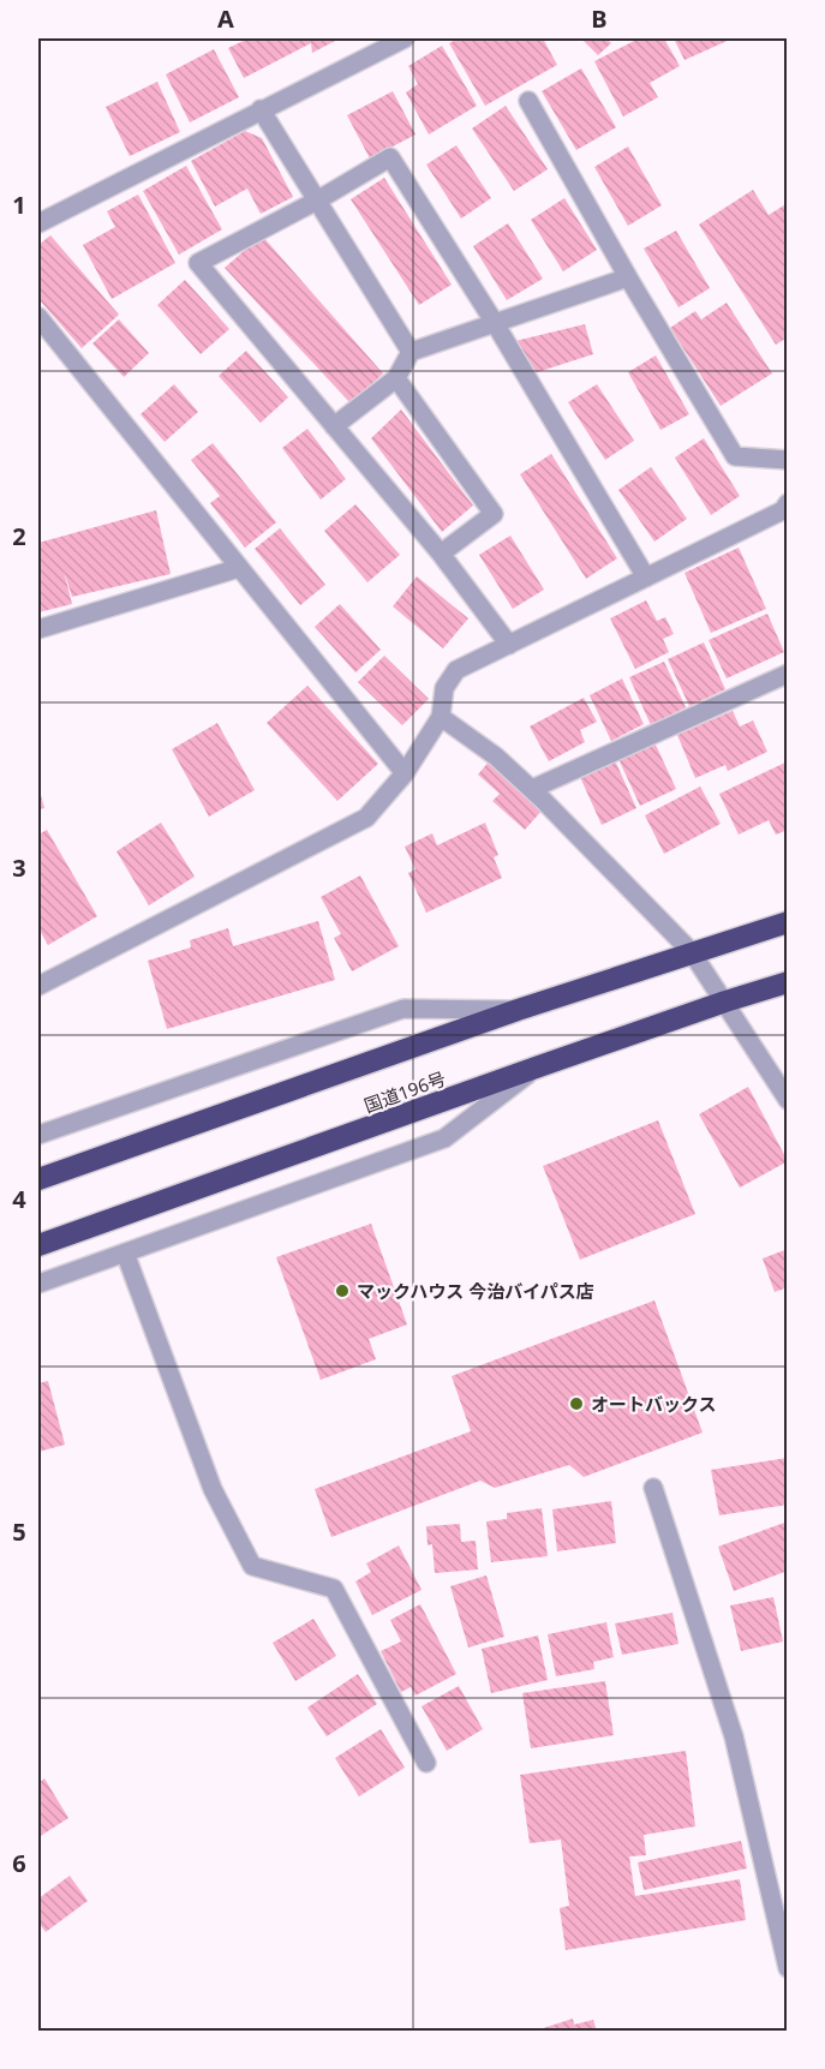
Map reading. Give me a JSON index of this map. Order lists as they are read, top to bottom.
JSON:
{
  "streets": {
    "highway": ["国道196号"]
  },
  "places": ["マックハウス 今治バイパス店", "オートバックス"],
  "grid": {
    "columns": ["A", "B"],
    "rows": [
      "1",
      "2",
      "3",
      "4",
      "5",
      "6"
    ]
  }
}
